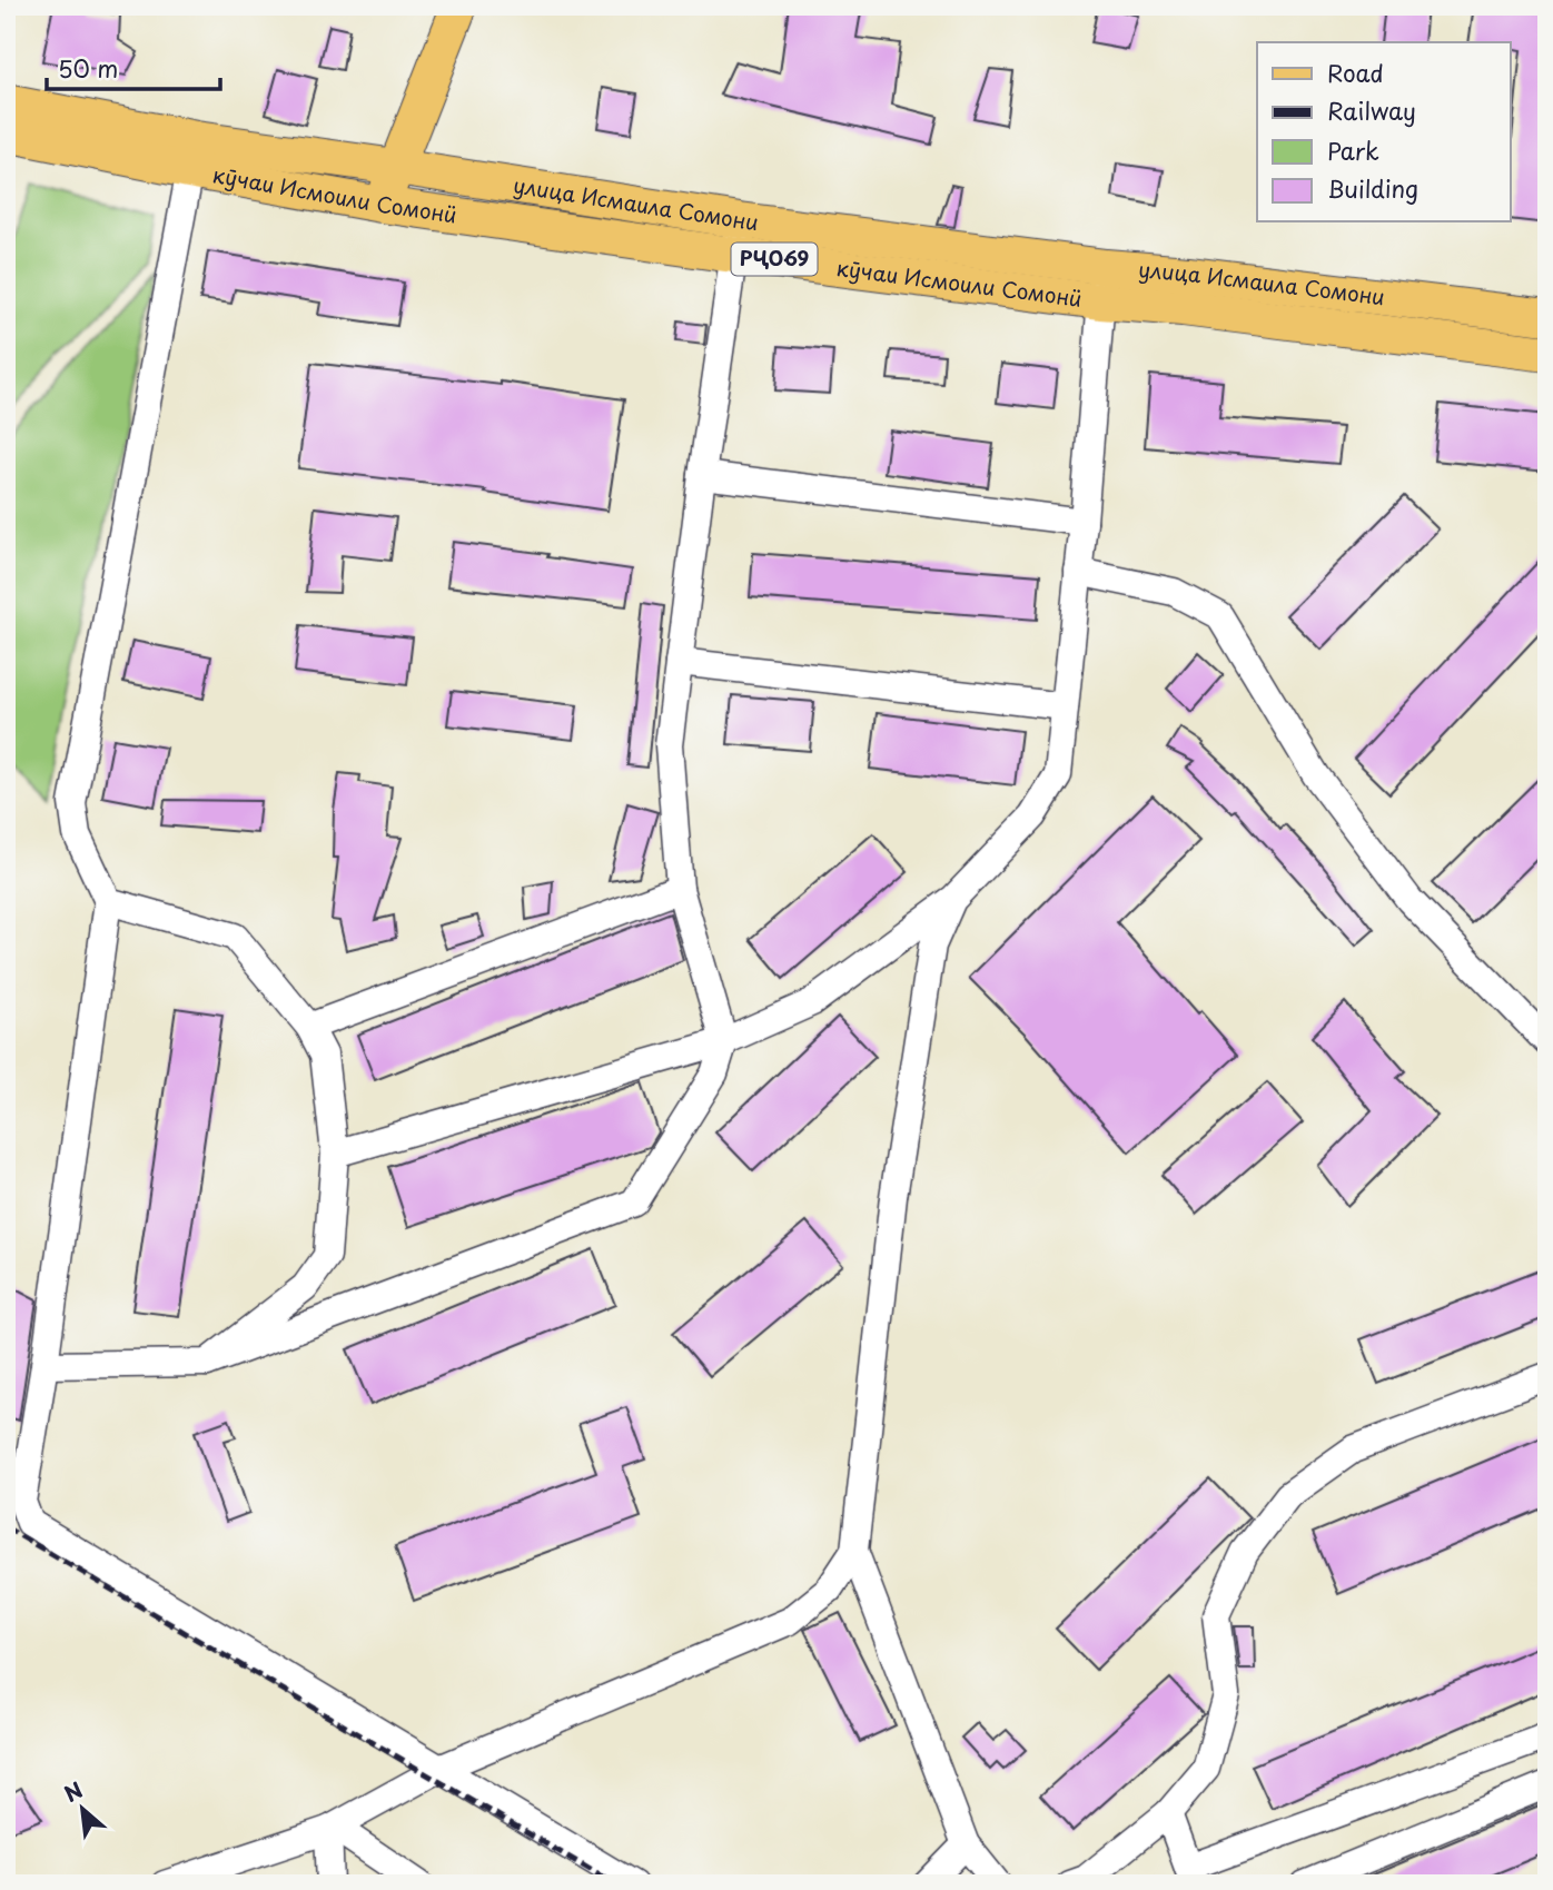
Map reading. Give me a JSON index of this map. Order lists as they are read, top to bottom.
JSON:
{
  "streets": {
    "main road": ["кӯчаи Исмоили Сомонӣ", "улица Исмаила Сомони", "РҶ069"]
  },
  "crossings": [
    ["кӯчаи Исмоили Сомонӣ", "улица Исмаила Сомони"]
  ],
  "legend": [
    "Road",
    "Railway",
    "Park",
    "Building"
  ],
  "scale_bar": "50 m",
  "north": "top left"
}
